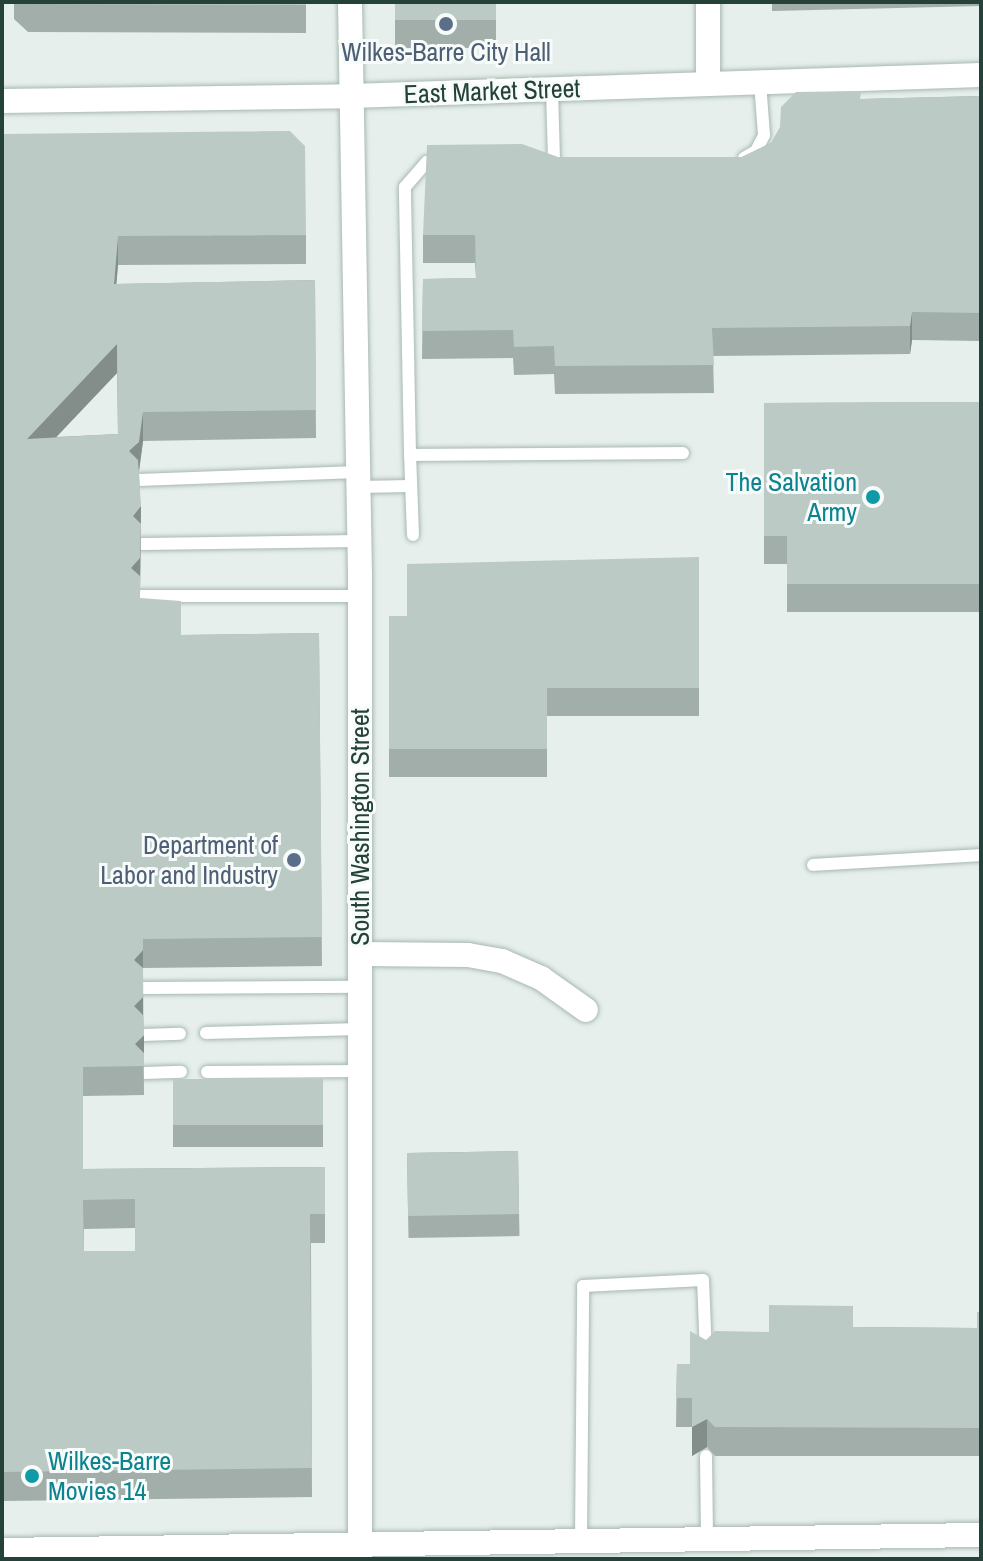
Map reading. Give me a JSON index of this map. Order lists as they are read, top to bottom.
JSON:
{
  "streets": {
    "street": ["East Market Street", "South Washington Street"]
  },
  "crossings": [
    ["East Market Street", "South Washington Street"]
  ],
  "places": [
    "Wilkes-Barre City Hall",
    "The Salvation Army",
    "Department of Labor and Industry",
    "Wilkes-Barre Movies 14"
  ]
}
